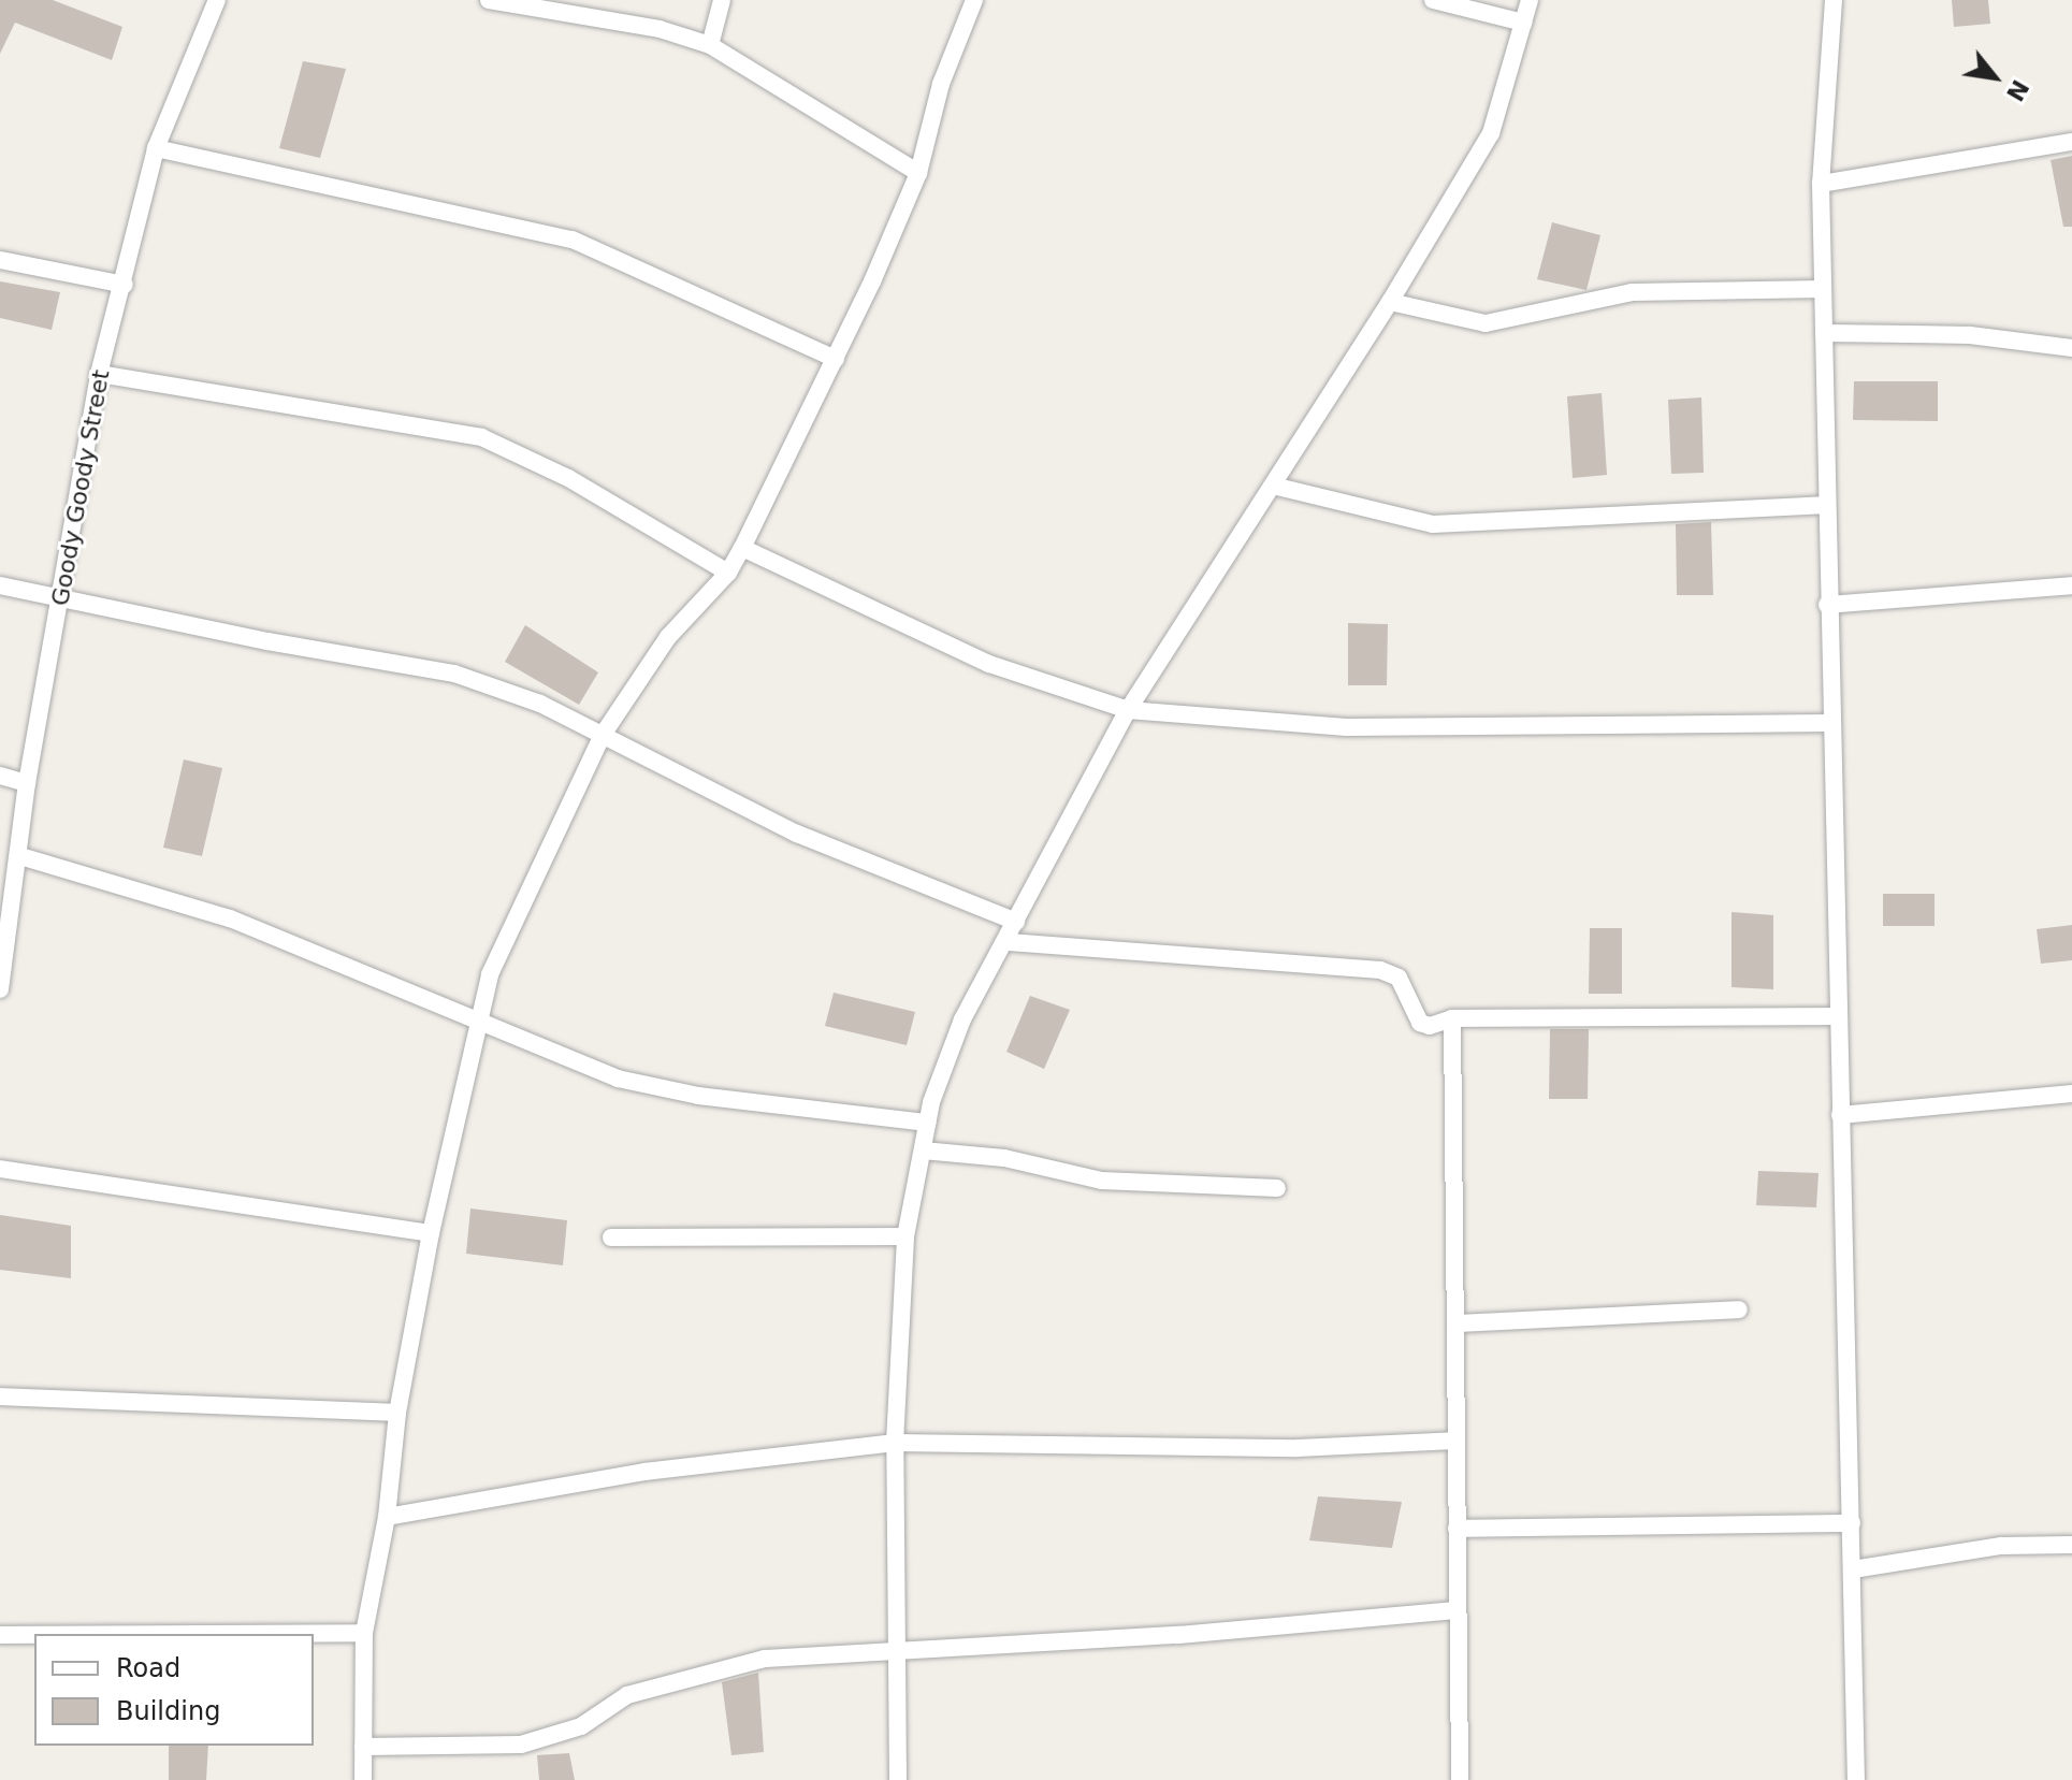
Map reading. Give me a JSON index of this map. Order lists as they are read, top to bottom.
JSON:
{
  "streets": {
    "street": ["Goody Goody Street"]
  },
  "legend": ["Road", "Building"],
  "north": "bottom right"
}
